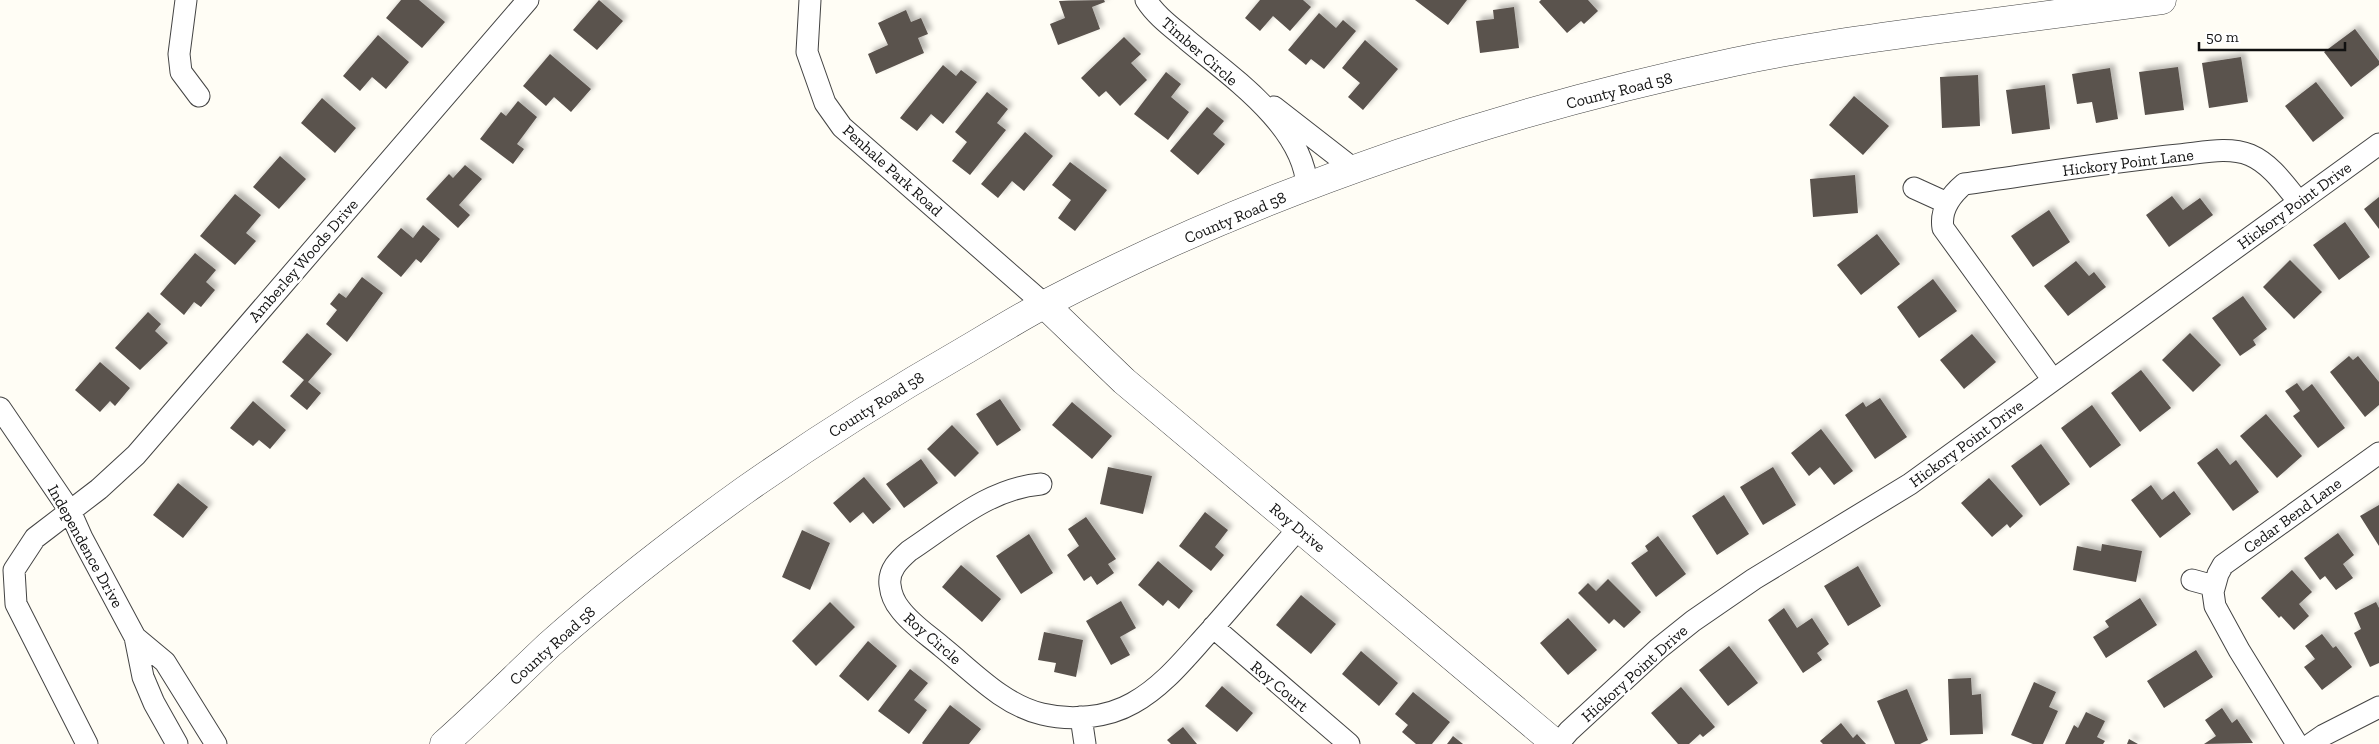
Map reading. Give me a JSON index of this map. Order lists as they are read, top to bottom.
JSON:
{
  "streets": {
    "street": [
      "Timber Circle",
      "County Road 58",
      "Hickory Point Lane",
      "Penhale Park Road",
      "Hickory Point Drive",
      "Amberley Woods Drive",
      "Cedar Bend Lane",
      "Roy Drive",
      "Independence Drive",
      "Roy Circle",
      "Roy Court"
    ]
  },
  "crossings": [
    ["Timber Circle", "County Road 58"],
    ["County Road 58", "Penhale Park Road"],
    ["County Road 58", "Roy Drive"],
    ["Hickory Point Lane", "Hickory Point Drive"],
    ["Penhale Park Road", "Roy Drive"],
    ["Hickory Point Drive", "Roy Drive"],
    ["Amberley Woods Drive", "Independence Drive"],
    ["Roy Drive", "Roy Circle"],
    ["Roy Circle", "Roy Court"]
  ],
  "scale_bar": "50 m"
}
